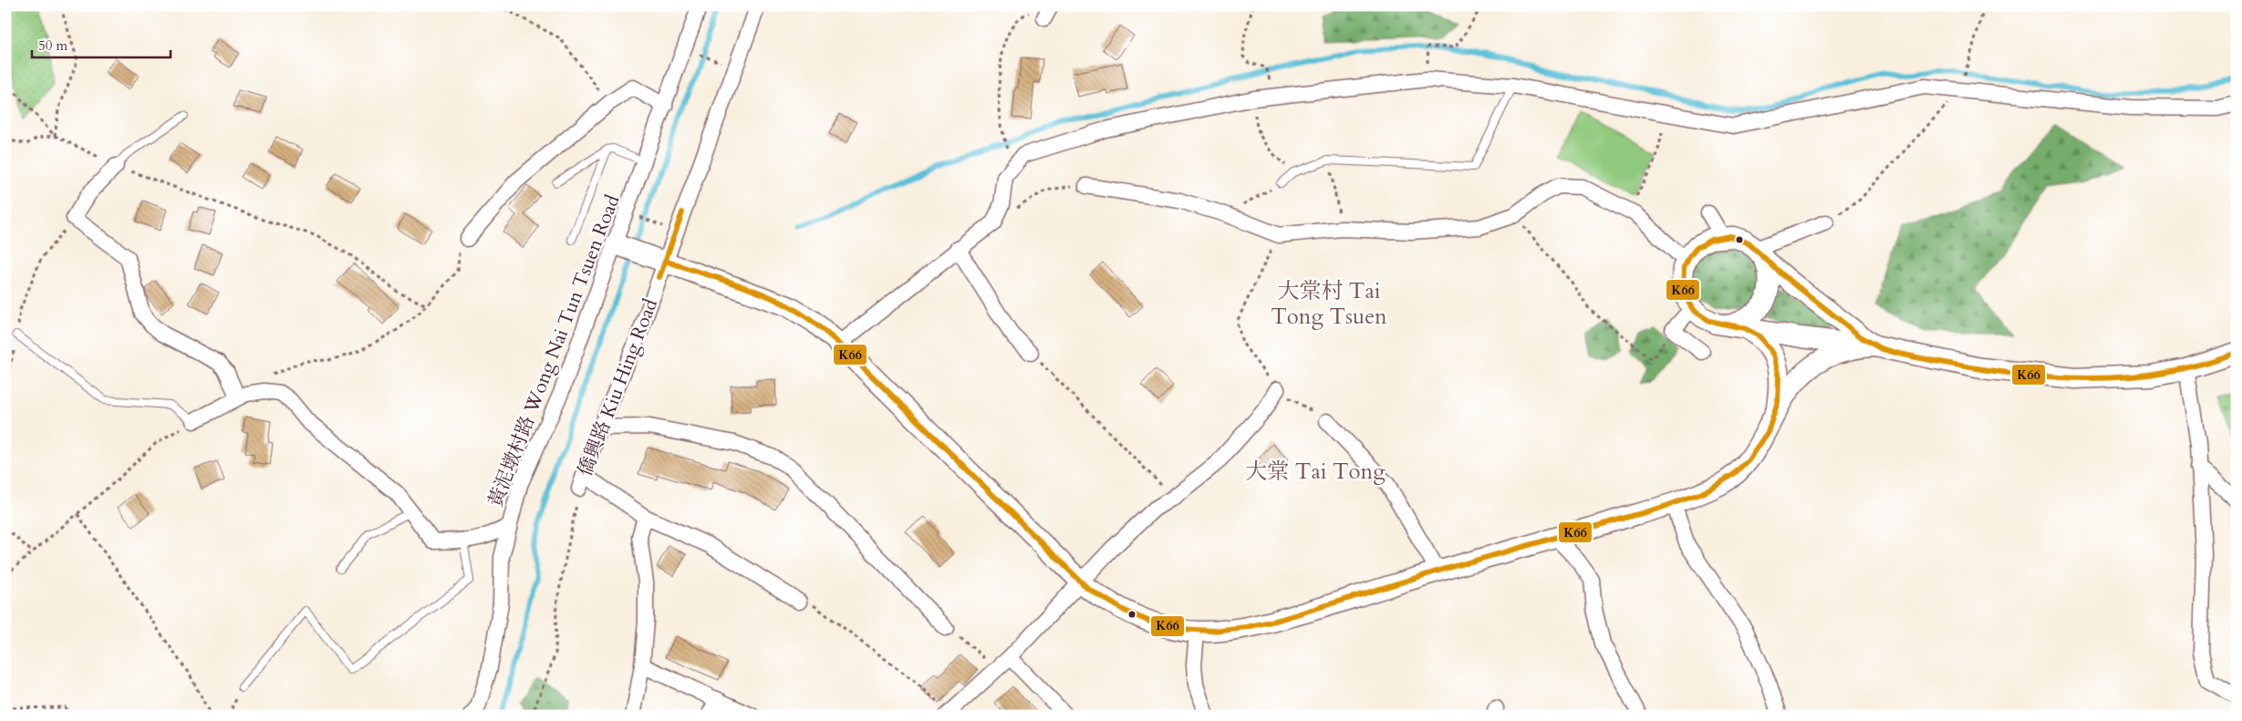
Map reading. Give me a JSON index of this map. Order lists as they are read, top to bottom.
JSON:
{
  "streets": {
    "street": ["黃泥墩村路 Wong Nai Tun Tsuen Road", "僑興路 Kiu Hing Road"]
  },
  "districts": ["大棠村 Tai Tong Tsuen", "大棠 Tai Tong"],
  "lines": ["transit line K66"],
  "scale_bar": "50 m"
}
